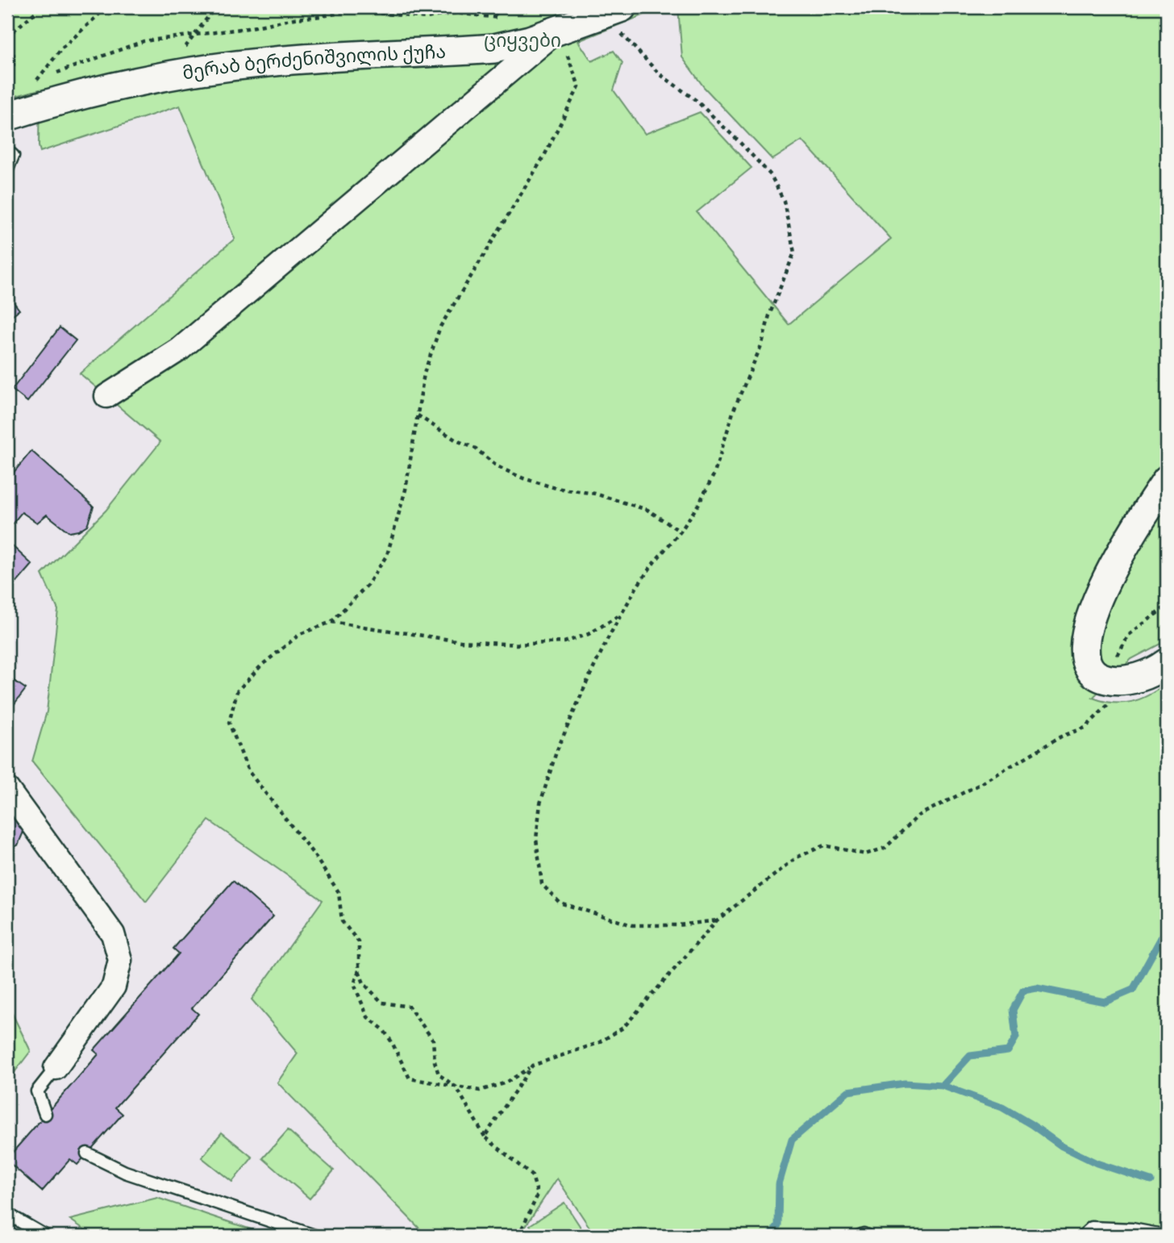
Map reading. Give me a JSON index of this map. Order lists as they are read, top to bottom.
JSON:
{
  "streets": {
    "street": ["მერაბ ბერძენიშვილის ქუჩა"]
  },
  "parks": ["ციყვები"]
}
